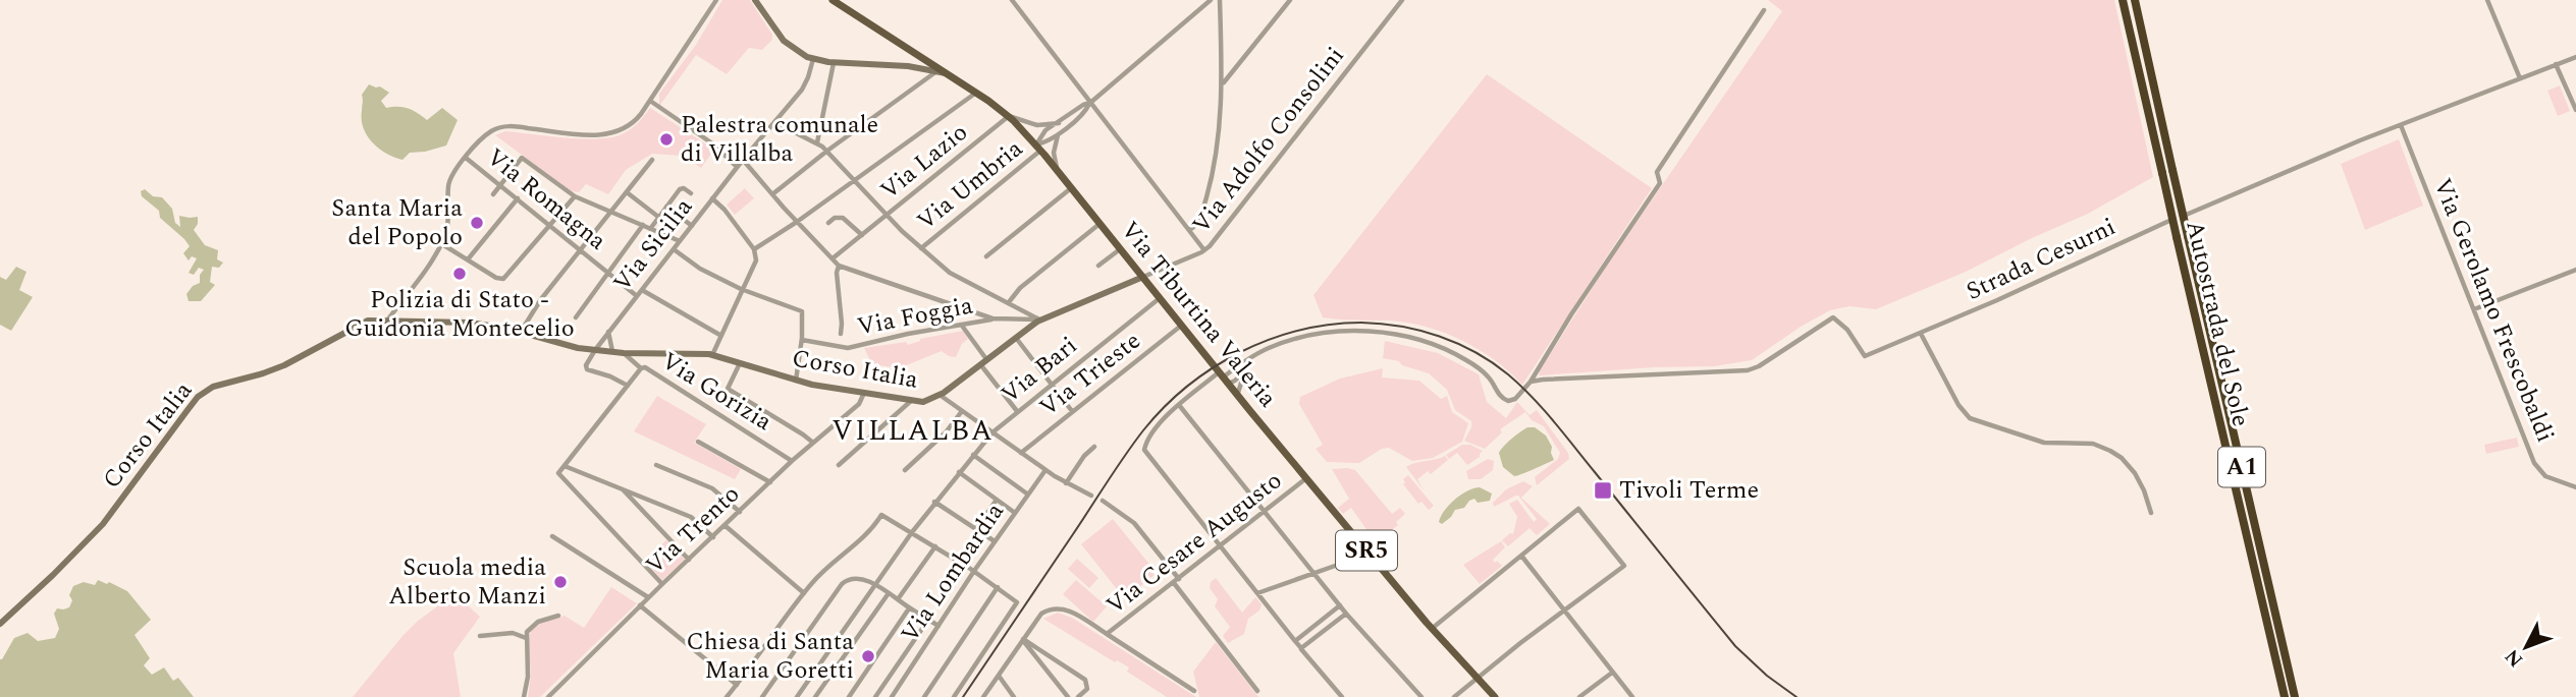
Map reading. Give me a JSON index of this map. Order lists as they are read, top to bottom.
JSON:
{
  "streets": {
    "highway": ["Autostrada del Sole", "A1"],
    "main road": ["Via Tiburtina Valeria", "SR5"],
    "street": [
      "Via Adolfo Consolini",
      "Via Lazio",
      "Via Umbria",
      "Via Romagna",
      "Via Sicilia",
      "Strada Cesurni",
      "Via Gerolamo Frescobaldi",
      "Via Foggia",
      "Corso Italia",
      "Via Bari",
      "Via Trieste",
      "Via Gorizia",
      "Via Trento",
      "Via Cesare Augusto",
      "Via Lombardia"
    ]
  },
  "crossings": [
    ["Via Adolfo Consolini", "Via Tiburtina Valeria"],
    ["Via Adolfo Consolini", "Corso Italia"],
    ["Via Lazio", "Via Tiburtina Valeria"],
    ["Via Umbria", "Via Tiburtina Valeria"],
    ["Via Romagna", "Via Sicilia"],
    ["Via Sicilia", "Corso Italia"],
    ["Strada Cesurni", "Via Gerolamo Frescobaldi"],
    ["Via Tiburtina Valeria", "Corso Italia"],
    ["Via Tiburtina Valeria", "Via Bari"],
    ["Via Tiburtina Valeria", "Via Trieste"],
    ["Via Tiburtina Valeria", "Via Cesare Augusto"],
    ["Corso Italia", "Via Gorizia"],
    ["Corso Italia", "Via Trento"],
    ["Via Gorizia", "Via Trento"]
  ],
  "districts": ["VILLALBA"],
  "places": {
    "other": [
      "Palestra comunale di Villalba",
      "Santa Maria del Popolo",
      "Polizia di Stato - Guidonia Montecelio",
      "Scuola media Alberto Manzi",
      "Chiesa di Santa Maria Goretti"
    ],
    "transit": ["Tivoli Terme"]
  },
  "north": "bottom left"
}
